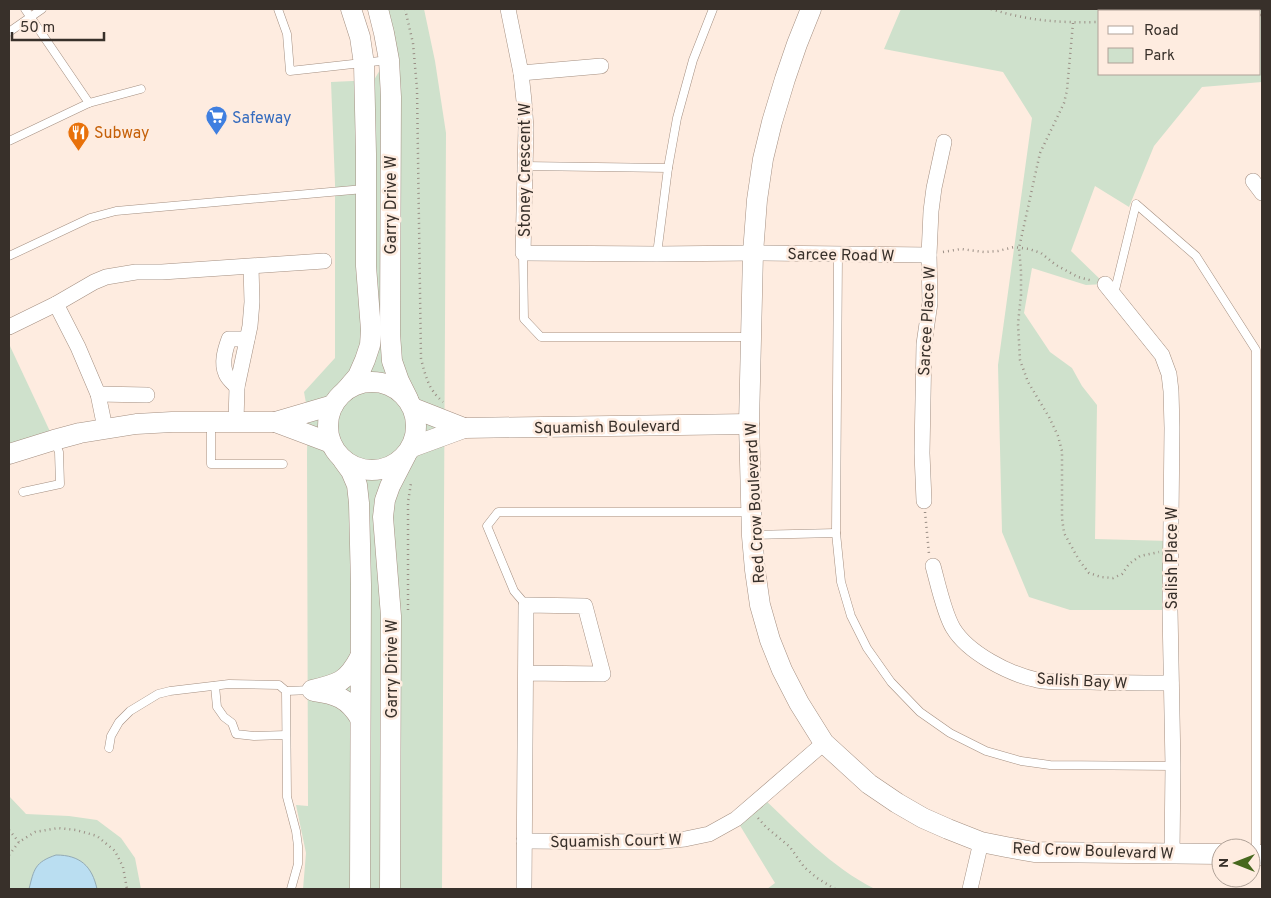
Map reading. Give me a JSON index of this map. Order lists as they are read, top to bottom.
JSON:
{
  "streets": {
    "main road": ["Garry Drive W", "Squamish Boulevard", "Red Crow Boulevard W"],
    "street": [
      "Stoney Crescent W",
      "Sarcee Road W",
      "Sarcee Place W",
      "Salish Place W",
      "Salish Bay W",
      "Squamish Court W"
    ]
  },
  "crossings": [
    ["Stoney Crescent W", "Sarcee Road W"],
    ["Stoney Crescent W", "Red Crow Boulevard W"],
    ["Garry Drive W", "Squamish Boulevard"],
    ["Sarcee Road W", "Sarcee Place W"],
    ["Sarcee Road W", "Red Crow Boulevard W"],
    ["Squamish Boulevard", "Red Crow Boulevard W"],
    ["Red Crow Boulevard W", "Salish Place W"],
    ["Red Crow Boulevard W", "Squamish Court W"],
    ["Salish Place W", "Salish Bay W"]
  ],
  "places": {
    "supermarket": ["Safeway"],
    "restaurant": ["Subway"]
  },
  "legend": ["Road", "Park"],
  "scale_bar": "50 m",
  "north": "left"
}
